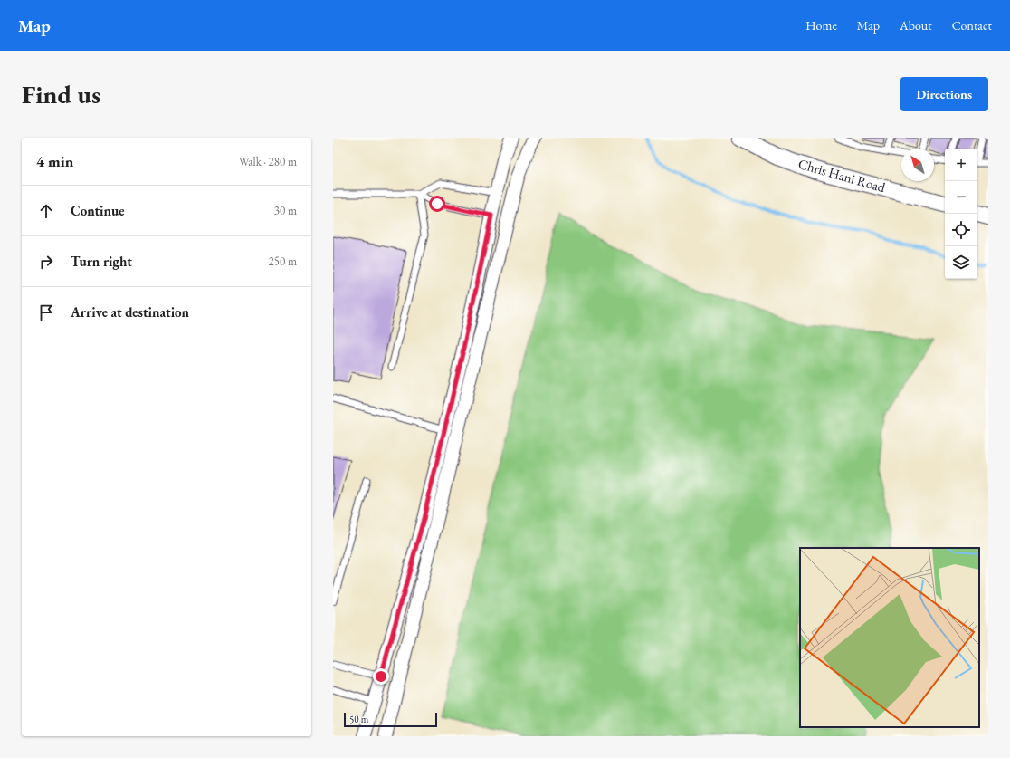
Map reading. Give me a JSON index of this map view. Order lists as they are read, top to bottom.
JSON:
{
  "streets": {
    "street": ["Chris Hani Road"]
  },
  "scale_bar": "50 m",
  "north": "top left",
  "page": {
    "header": "Map",
    "nav": [
      "Home",
      "Map",
      "About",
      "Contact"
    ],
    "buttons": "Directions",
    "title": "Find us",
    "heading": ["4 min", "Walk · 280 m"],
    "map_buttons": ["+", "−"],
    "list": [
      ["Continue", "30 m"],
      ["Turn right", "250 m"],
      "Arrive at destination"
    ],
    "scale": "50 m"
  }
}
